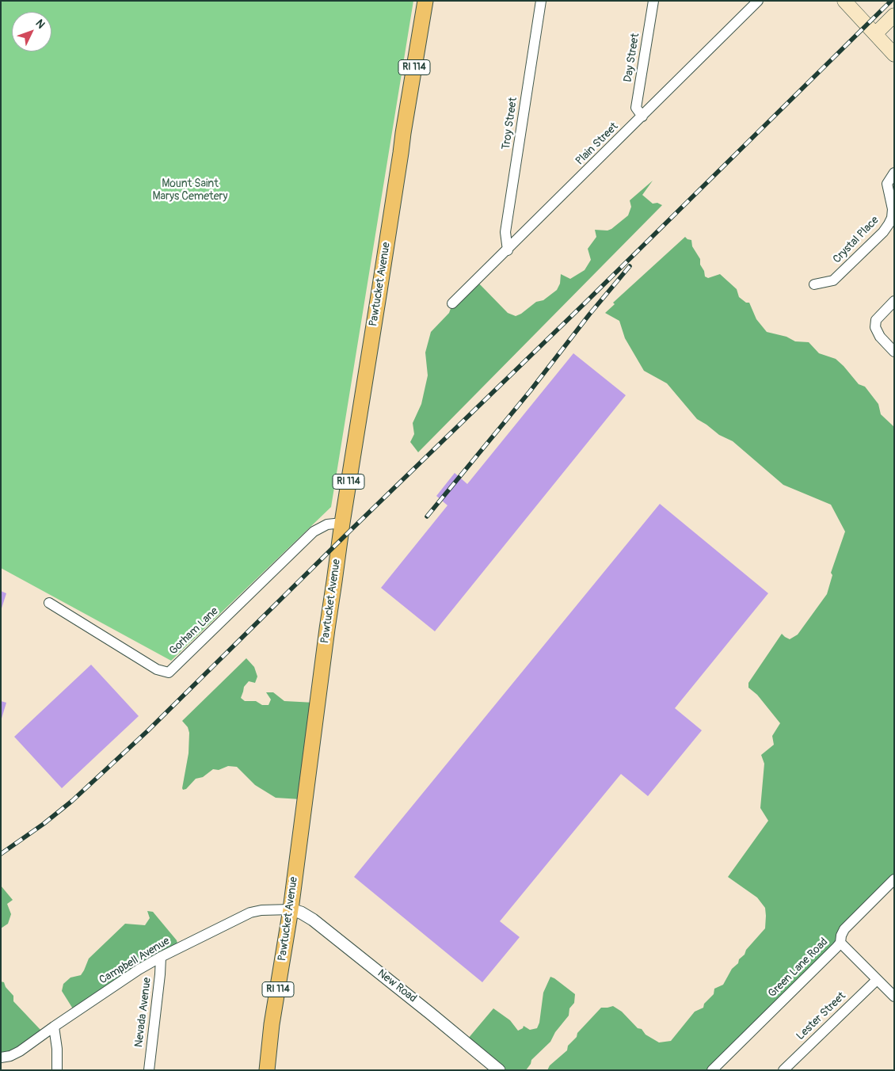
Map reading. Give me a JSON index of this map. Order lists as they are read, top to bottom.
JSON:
{
  "streets": {
    "main road": ["RI 114", "Pawtucket Avenue"],
    "street": [
      "Day Street",
      "Troy Street",
      "Plain Street",
      "Crystal Place",
      "Gorham Lane",
      "Campbell Avenue",
      "Green Lane Road",
      "New Road",
      "Nevada Avenue",
      "Lester Street"
    ]
  },
  "crossings": [
    ["Day Street", "Plain Street"],
    ["Troy Street", "Plain Street"],
    ["Pawtucket Avenue", "Gorham Lane"],
    ["Pawtucket Avenue", "Campbell Avenue"],
    ["Pawtucket Avenue", "New Road"],
    ["Campbell Avenue", "New Road"],
    ["Campbell Avenue", "Nevada Avenue"]
  ],
  "parks": ["Mount Saint Marys Cemetery"],
  "north": "top right"
}
